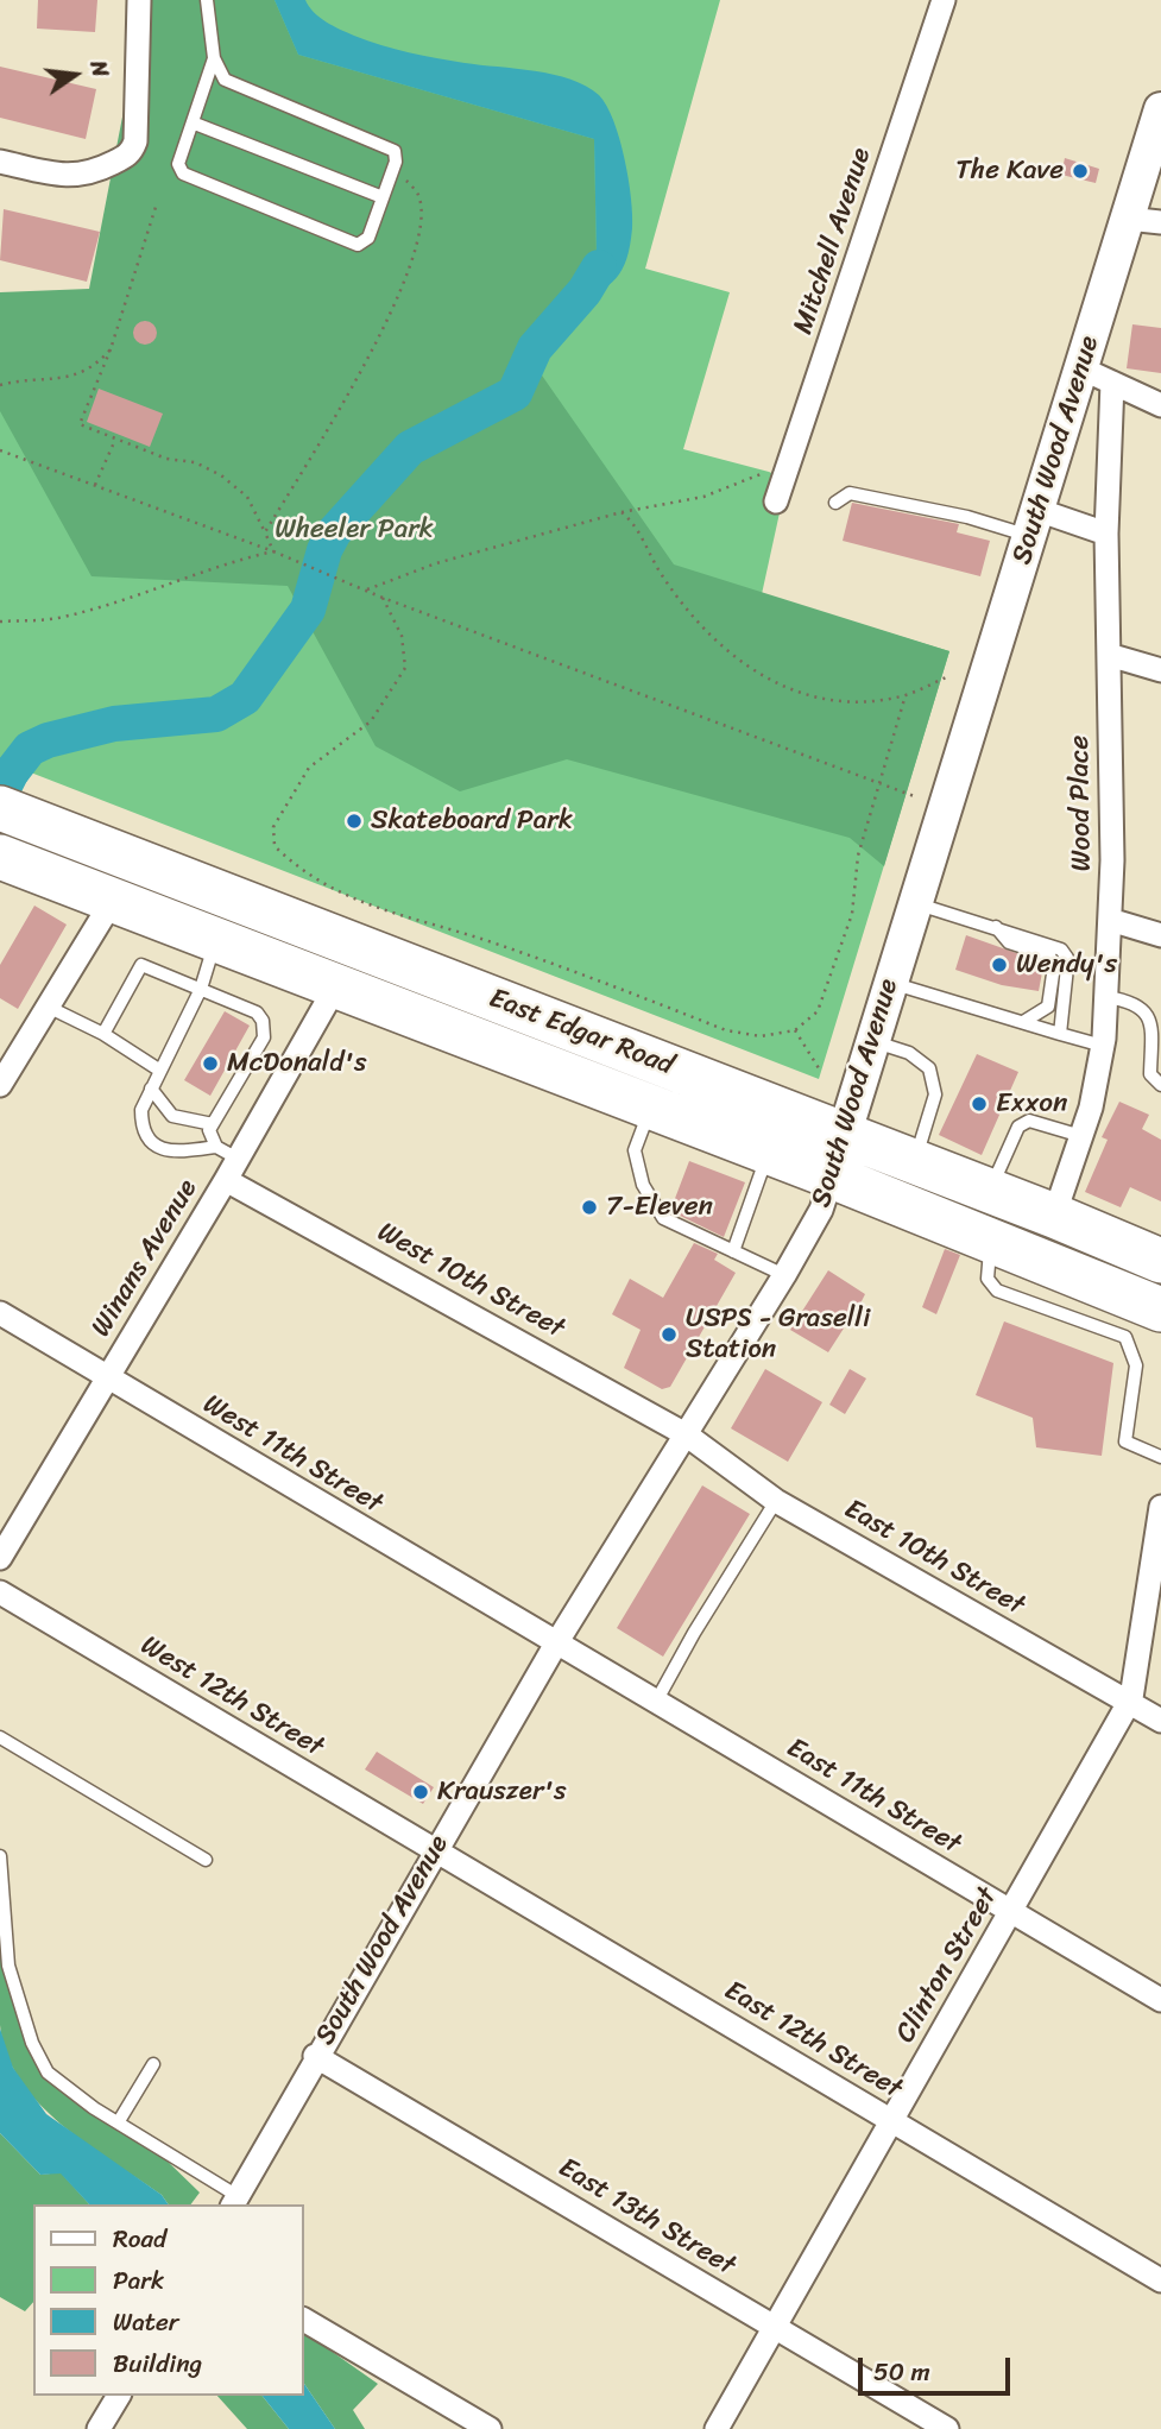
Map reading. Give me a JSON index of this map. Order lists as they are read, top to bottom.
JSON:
{
  "streets": {
    "highway": ["East Edgar Road"],
    "main road": ["South Wood Avenue"],
    "street": [
      "Mitchell Avenue",
      "Wood Place",
      "Winans Avenue",
      "West 10th Street",
      "West 11th Street",
      "East 10th Street",
      "West 12th Street",
      "East 11th Street",
      "Clinton Street",
      "East 12th Street",
      "East 13th Street"
    ]
  },
  "crossings": [
    ["South Wood Avenue", "East Edgar Road"],
    ["South Wood Avenue", "West 10th Street"],
    ["South Wood Avenue", "West 11th Street"],
    ["South Wood Avenue", "East 10th Street"],
    ["South Wood Avenue", "West 12th Street"],
    ["South Wood Avenue", "East 11th Street"],
    ["South Wood Avenue", "East 12th Street"],
    ["South Wood Avenue", "East 13th Street"],
    ["Wood Place", "East Edgar Road"],
    ["East Edgar Road", "Winans Avenue"],
    ["Winans Avenue", "West 10th Street"],
    ["Winans Avenue", "West 11th Street"],
    ["West 10th Street", "East 10th Street"],
    ["West 11th Street", "East 11th Street"],
    ["East 10th Street", "Clinton Street"],
    ["West 12th Street", "East 12th Street"],
    ["East 11th Street", "Clinton Street"],
    ["Clinton Street", "East 12th Street"],
    ["Clinton Street", "East 13th Street"]
  ],
  "parks": ["Wheeler Park"],
  "places": [
    "The Kave",
    "Skateboard Park",
    "Wendy's",
    "McDonald's",
    "Exxon",
    "7-Eleven",
    "USPS - Graselli Station",
    "Krauszer's"
  ],
  "legend": [
    "Road",
    "Park",
    "Water",
    "Building"
  ],
  "scale_bar": "50 m",
  "north": "right"
}
